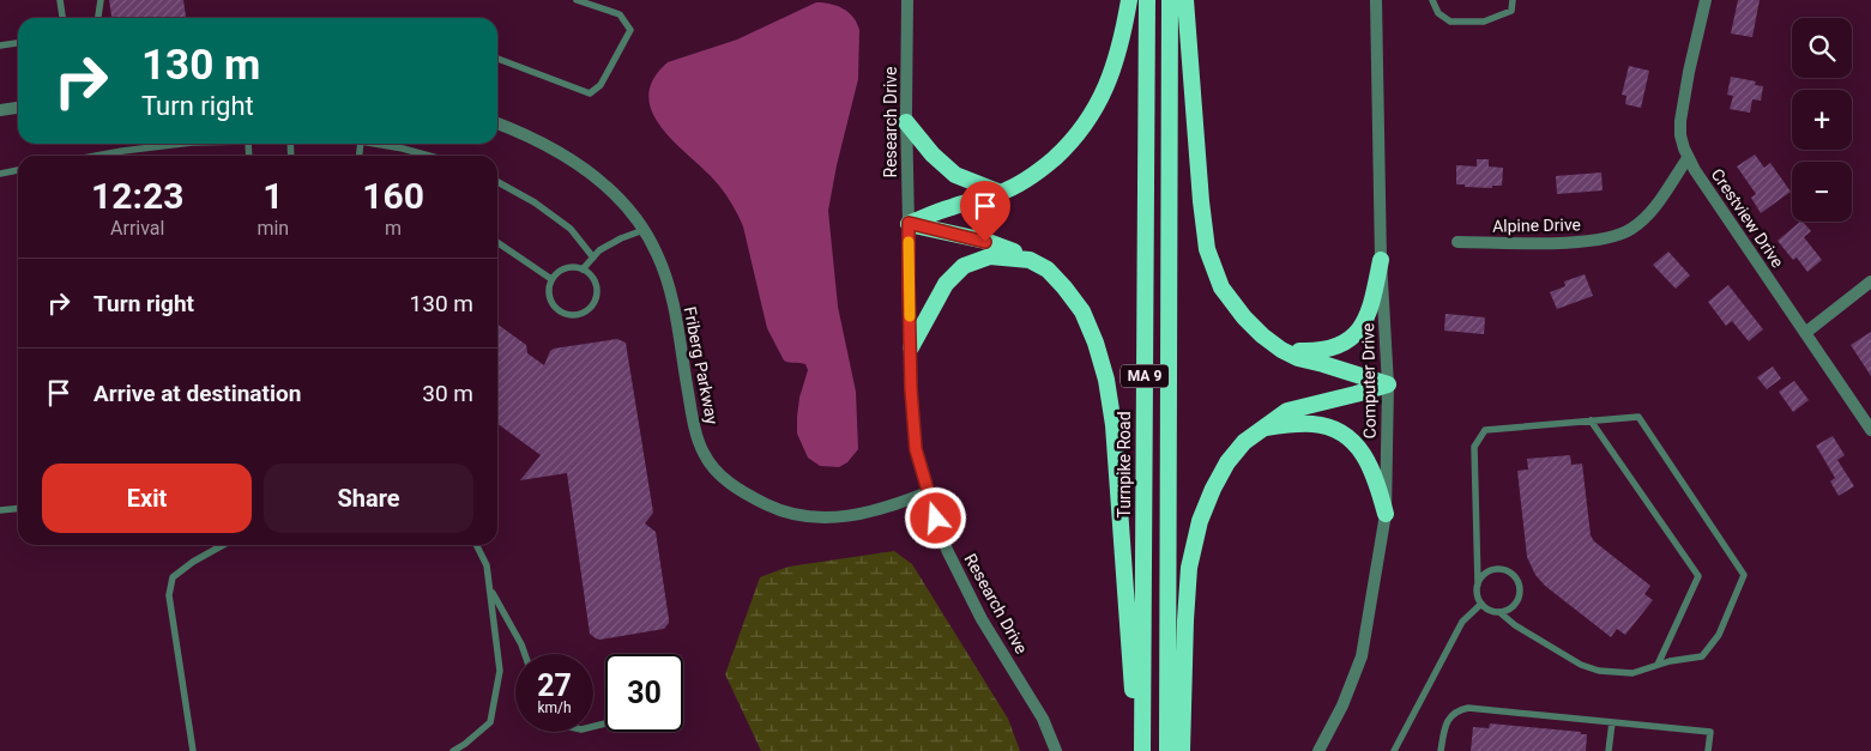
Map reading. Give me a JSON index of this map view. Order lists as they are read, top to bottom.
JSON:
{
  "streets": {
    "highway": ["MA 9", "Turnpike Road"],
    "street": [
      "Research Drive",
      "Crestview Drive",
      "Alpine Drive",
      "Friberg Parkway",
      "Computer Drive"
    ]
  },
  "crossings": [
    ["Research Drive", "Friberg Parkway"],
    ["Crestview Drive", "Alpine Drive"]
  ],
  "page": {
    "map_buttons": ["+", "−"],
    "turn": ["130 m", "Turn right"],
    "eta": [
      "12:23",
      "Arrival",
      "1",
      "min",
      "160",
      "m"
    ],
    "list": [
      {
        "name": "Turn right",
        "value": "130 m"
      },
      {
        "name": "Arrive at destination",
        "value": "30 m"
      }
    ],
    "buttons": ["Exit", "Share"],
    "speed": "27 km/h",
    "limit": "30"
  }
}
